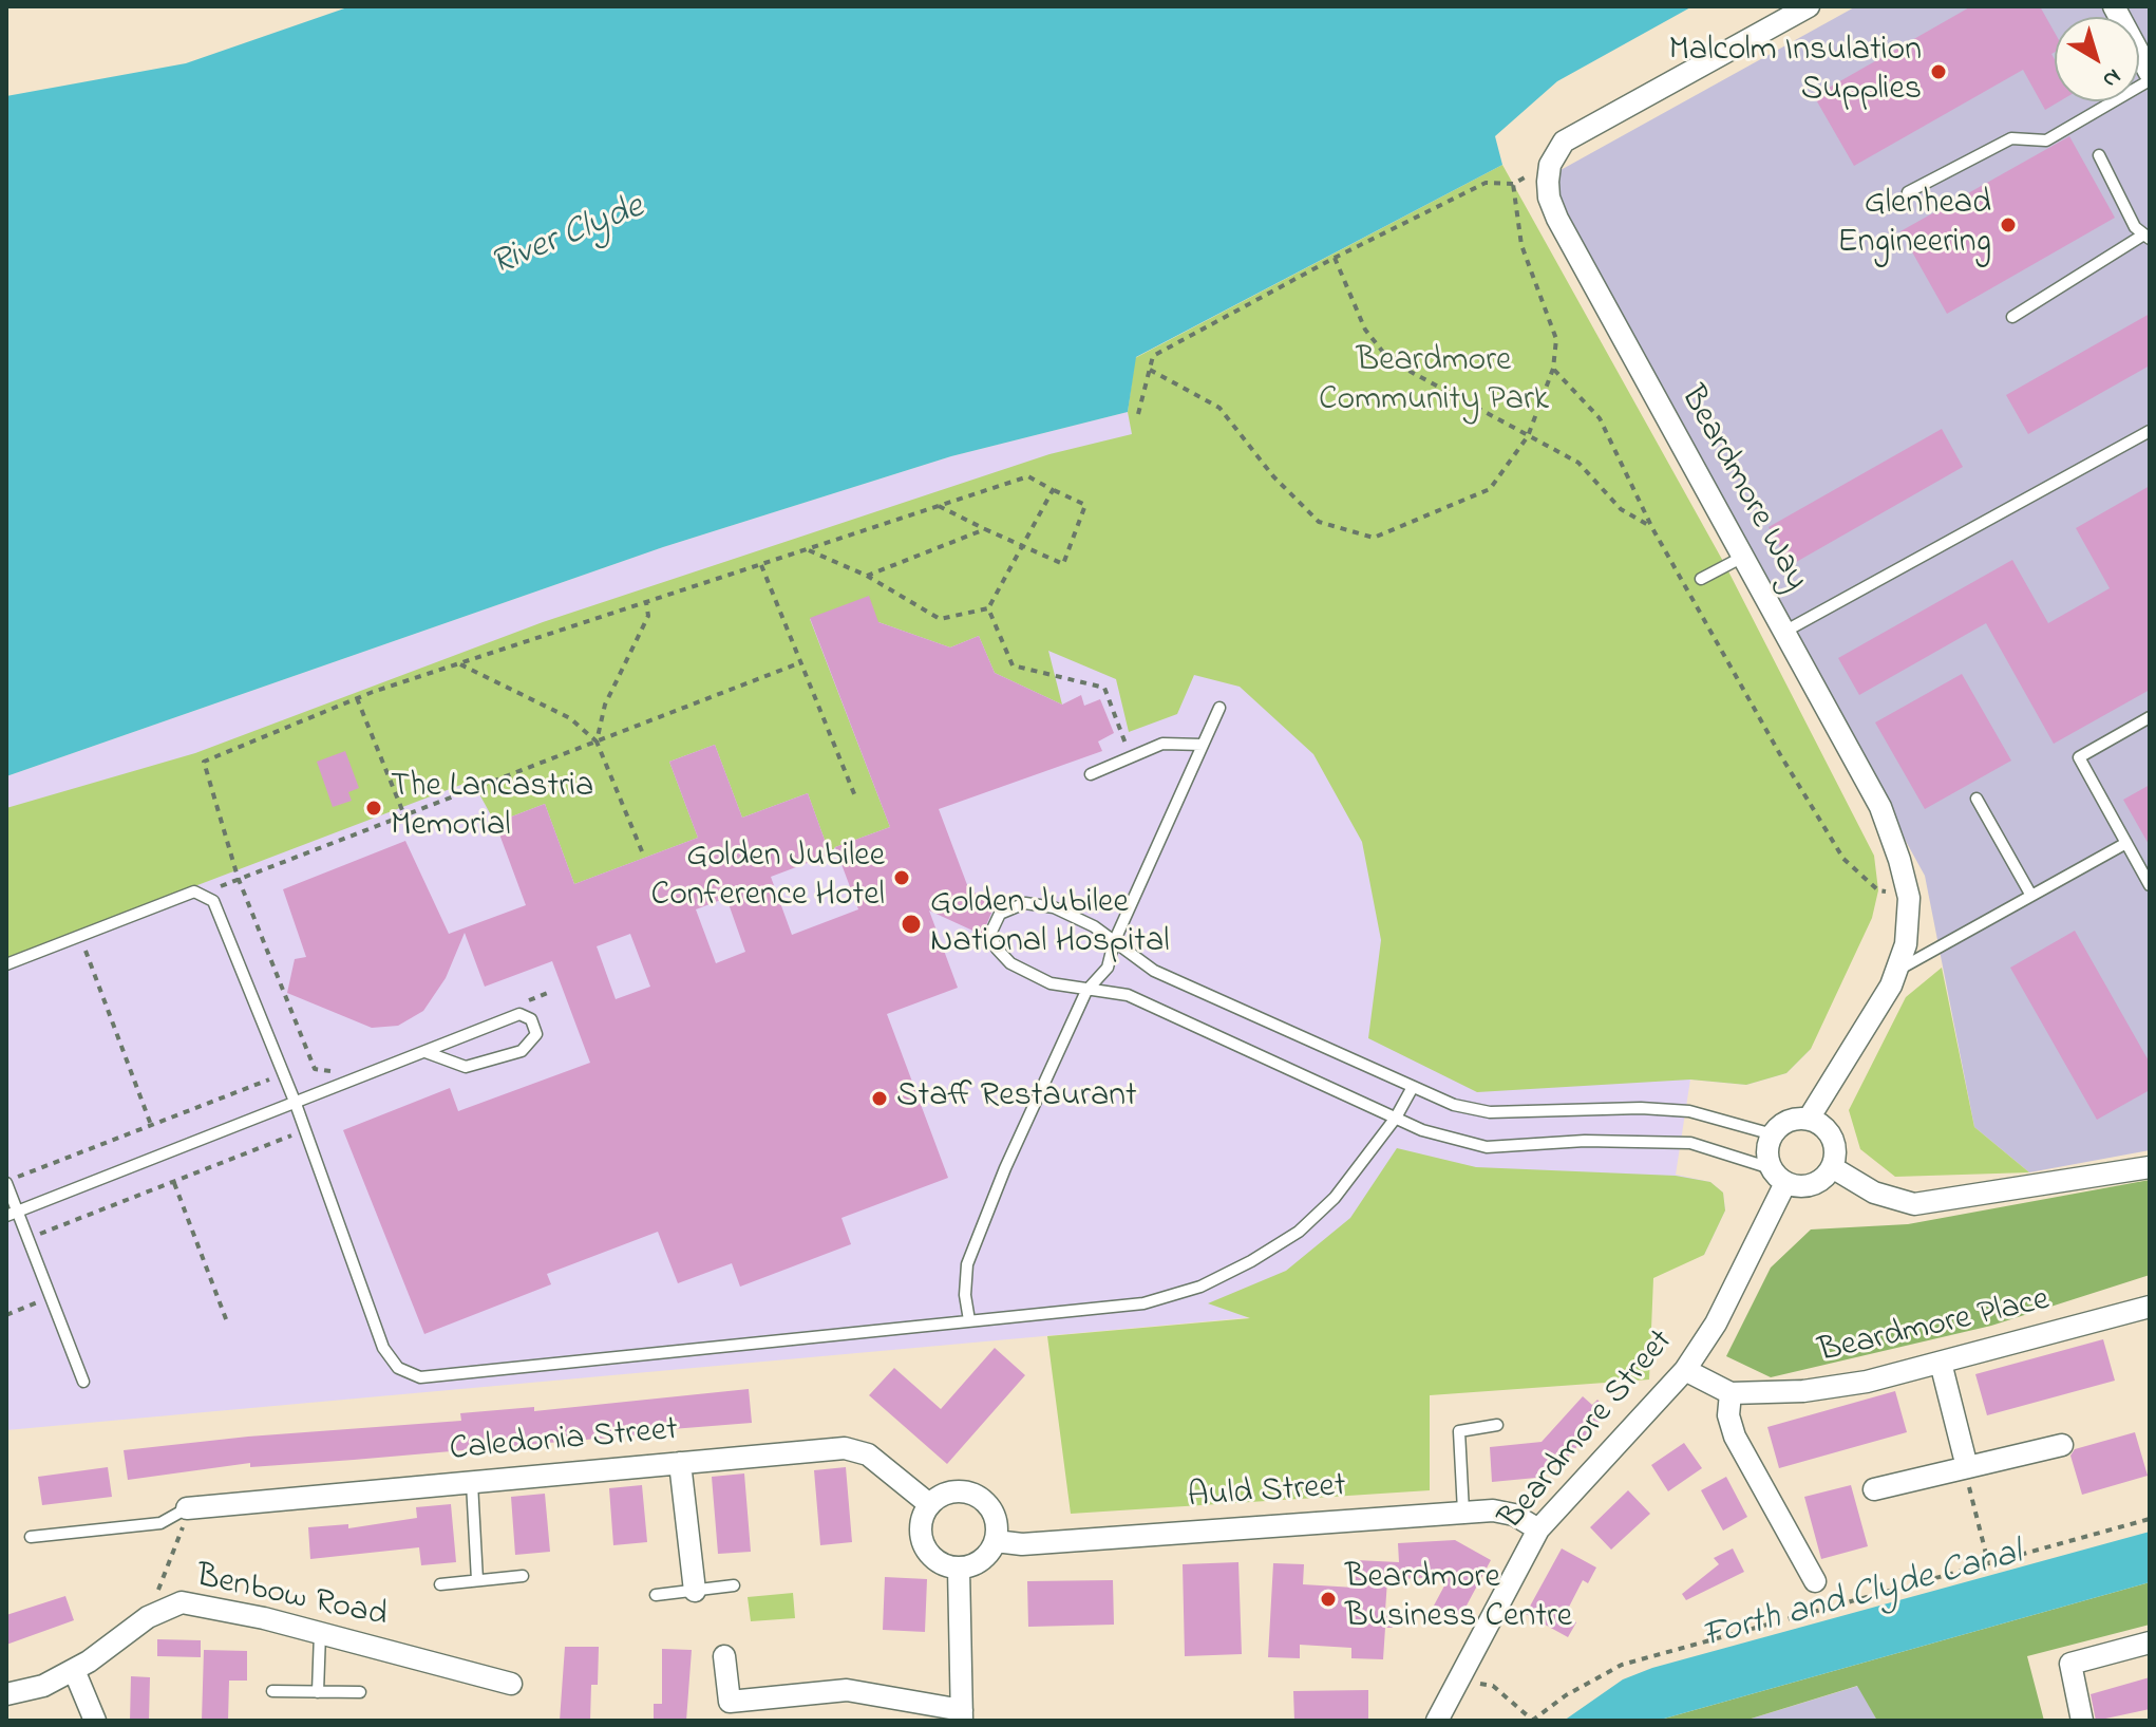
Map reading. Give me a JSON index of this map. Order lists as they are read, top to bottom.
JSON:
{
  "streets": {
    "street": [
      "Beardmore Way",
      "Beardmore Place",
      "Beardmore Street",
      "Caledonia Street",
      "Auld Street",
      "Benbow Road"
    ]
  },
  "crossings": [
    ["Beardmore Way", "Beardmore Street"],
    ["Beardmore Street", "Auld Street"],
    ["Caledonia Street", "Auld Street"]
  ],
  "water": ["River Clyde", "Forth and Clyde Canal"],
  "parks": ["Beardmore Community Park"],
  "places": [
    "Malcolm Insulation Supplies",
    "Glenhead Engineering",
    "The Lancastria Memorial",
    "Golden Jubilee Conference Hotel",
    "Golden Jubilee National Hospital",
    "Staff Restaurant",
    "Beardmore Business Centre"
  ],
  "north": "bottom right"
}
